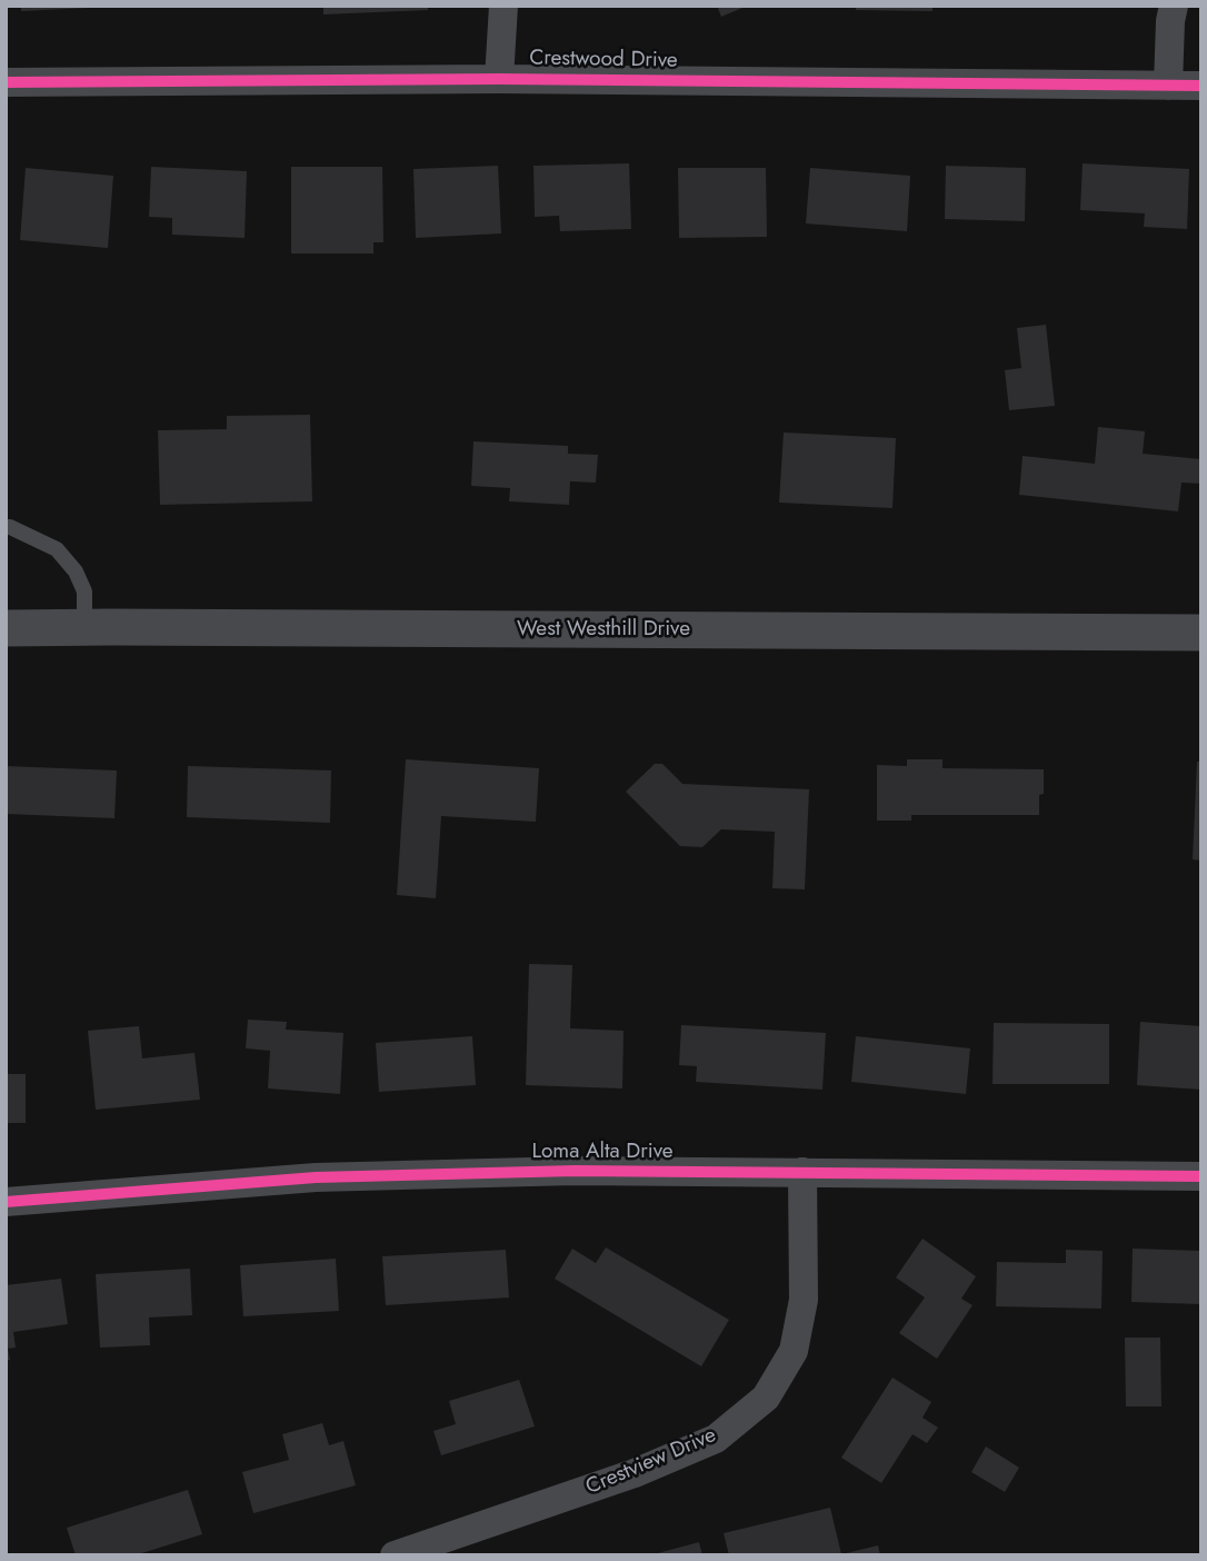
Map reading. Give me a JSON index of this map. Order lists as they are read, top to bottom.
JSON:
{
  "streets": {
    "street": [
      "Crestwood Drive",
      "West Westhill Drive",
      "Loma Alta Drive",
      "Crestview Drive"
    ]
  },
  "crossings": [
    ["Loma Alta Drive", "Crestview Drive"]
  ]
}
